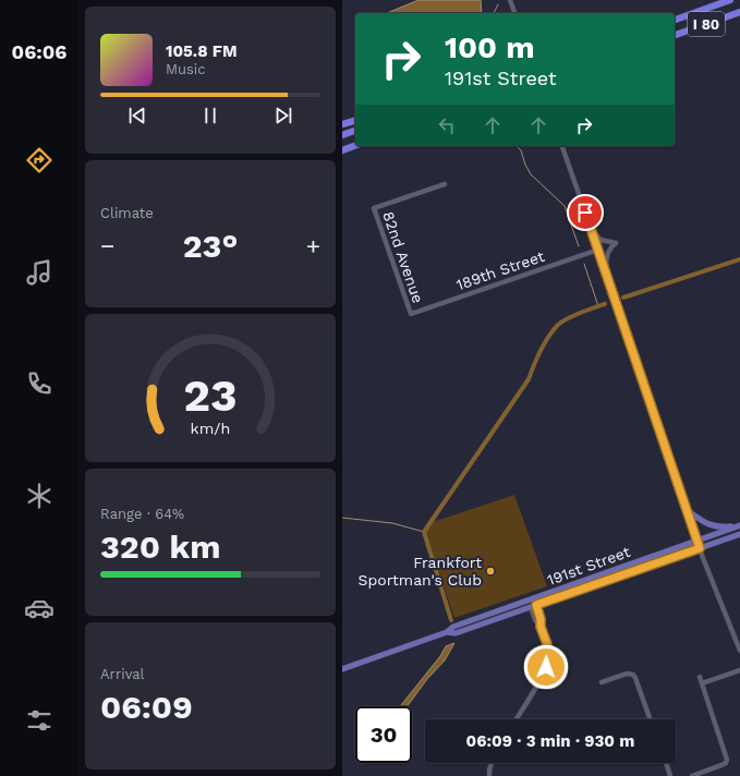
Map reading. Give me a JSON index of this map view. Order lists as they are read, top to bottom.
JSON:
{
  "streets": {
    "highway": ["I 80"],
    "main road": ["191st Street"],
    "street": ["82nd Avenue", "189th Street"]
  },
  "crossings": [
    ["82nd Avenue", "189th Street"]
  ],
  "places": ["Frankfort Sportman's Club"],
  "page": {
    "tabs": "06:06",
    "turn": ["100 m", "191st Street"],
    "song": ["105.8 FM", "Music"],
    "tile": [
      "Climate",
      ["Range · 64%", "320 km"],
      ["Arrival", "06:09"]
    ],
    "heat": ["−", "23°", "+"],
    "limit": "30",
    "trip": "06:09 · 3 min · 930 m",
    "gauge": ["23", "km/h"]
  }
}
